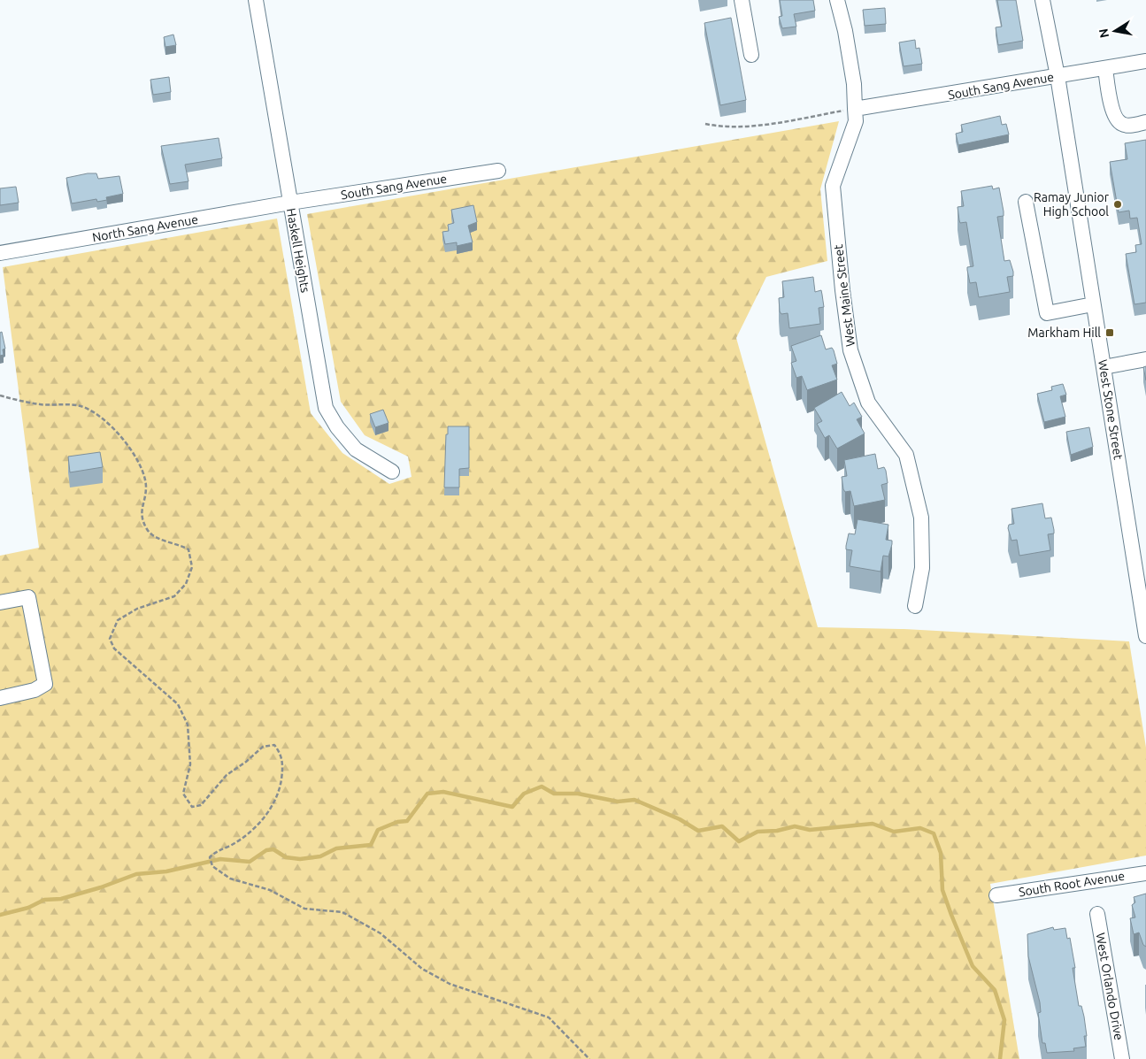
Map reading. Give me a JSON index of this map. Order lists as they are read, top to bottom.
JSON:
{
  "streets": {
    "street": [
      "South Sang Avenue",
      "North Sang Avenue",
      "Haskell Heights",
      "West Maine Street",
      "West Stone Street",
      "South Root Avenue",
      "West Orlando Drive"
    ]
  },
  "crossings": [
    ["South Sang Avenue", "North Sang Avenue"],
    ["South Sang Avenue", "Haskell Heights"],
    ["South Sang Avenue", "West Maine Street"],
    ["South Sang Avenue", "West Stone Street"],
    ["North Sang Avenue", "Haskell Heights"]
  ],
  "places": {
    "other": ["Ramay Junior High School"],
    "transit": ["Markham Hill"]
  },
  "north": "left"
}
